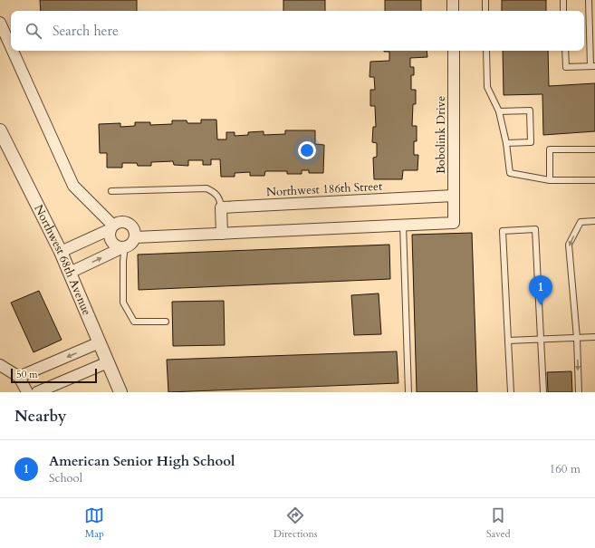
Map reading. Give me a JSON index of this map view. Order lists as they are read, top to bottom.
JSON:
{
  "streets": {
    "street": ["Bobolink Drive", "Northwest 186th Street", "Northwest 68th Avenue"]
  },
  "crossings": [
    ["Bobolink Drive", "Northwest 186th Street"]
  ],
  "scale_bar": "50 m",
  "page": {
    "search": "Search here",
    "pins": "1",
    "scale": "50 m",
    "heading": "Nearby",
    "list": [
      {
        "mark": "1",
        "name": "American Senior High School",
        "note": "School",
        "value": "160 m"
      }
    ],
    "nav": ["Map", "Directions", "Saved"]
  }
}
